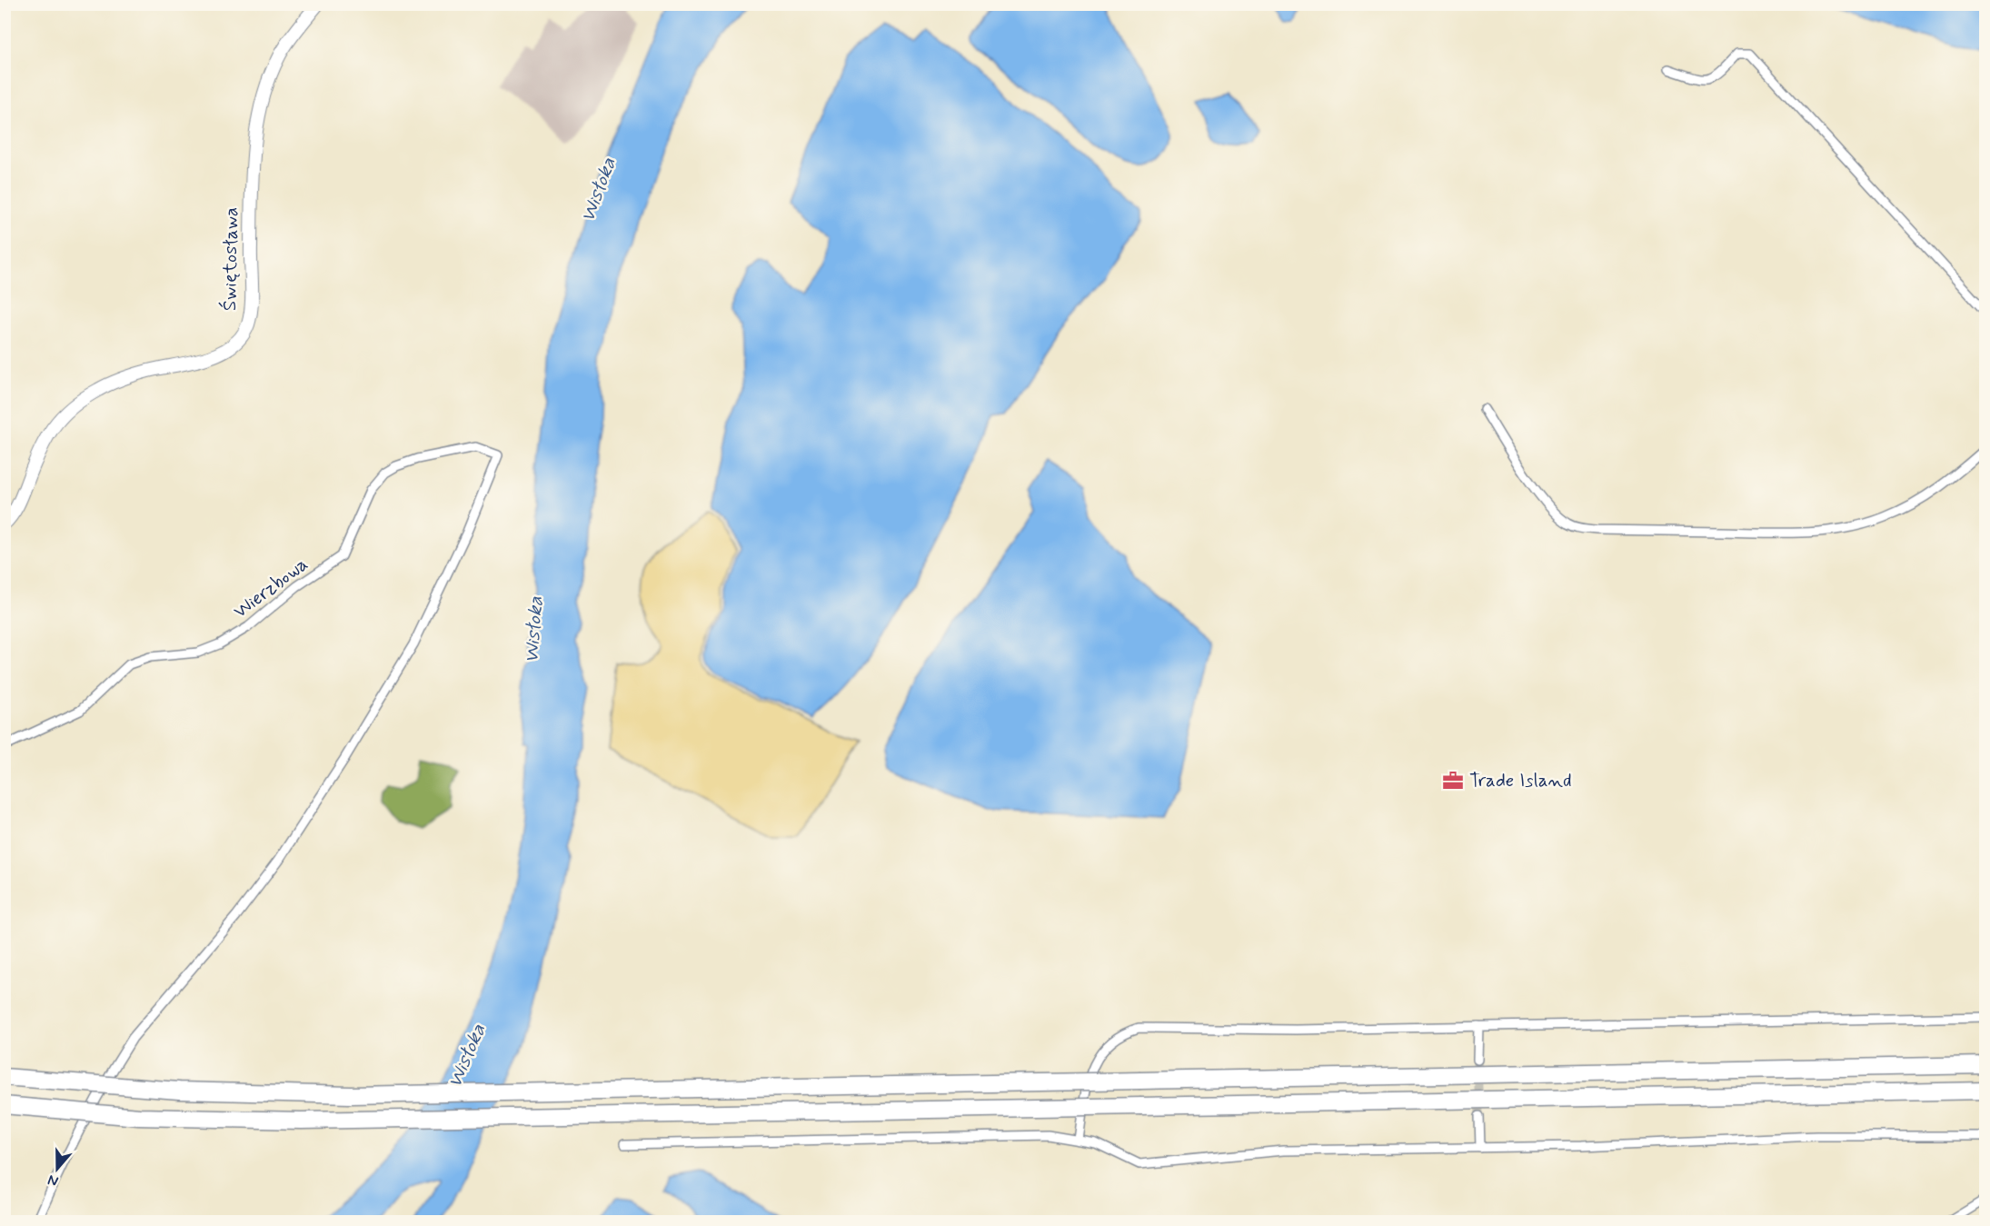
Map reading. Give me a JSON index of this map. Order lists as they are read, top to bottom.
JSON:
{
  "streets": {
    "street": ["Świętosława", "Wierzbowa"]
  },
  "water": ["Wisłoka"],
  "places": {
    "office": ["Trade Island"]
  },
  "north": "bottom"
}
